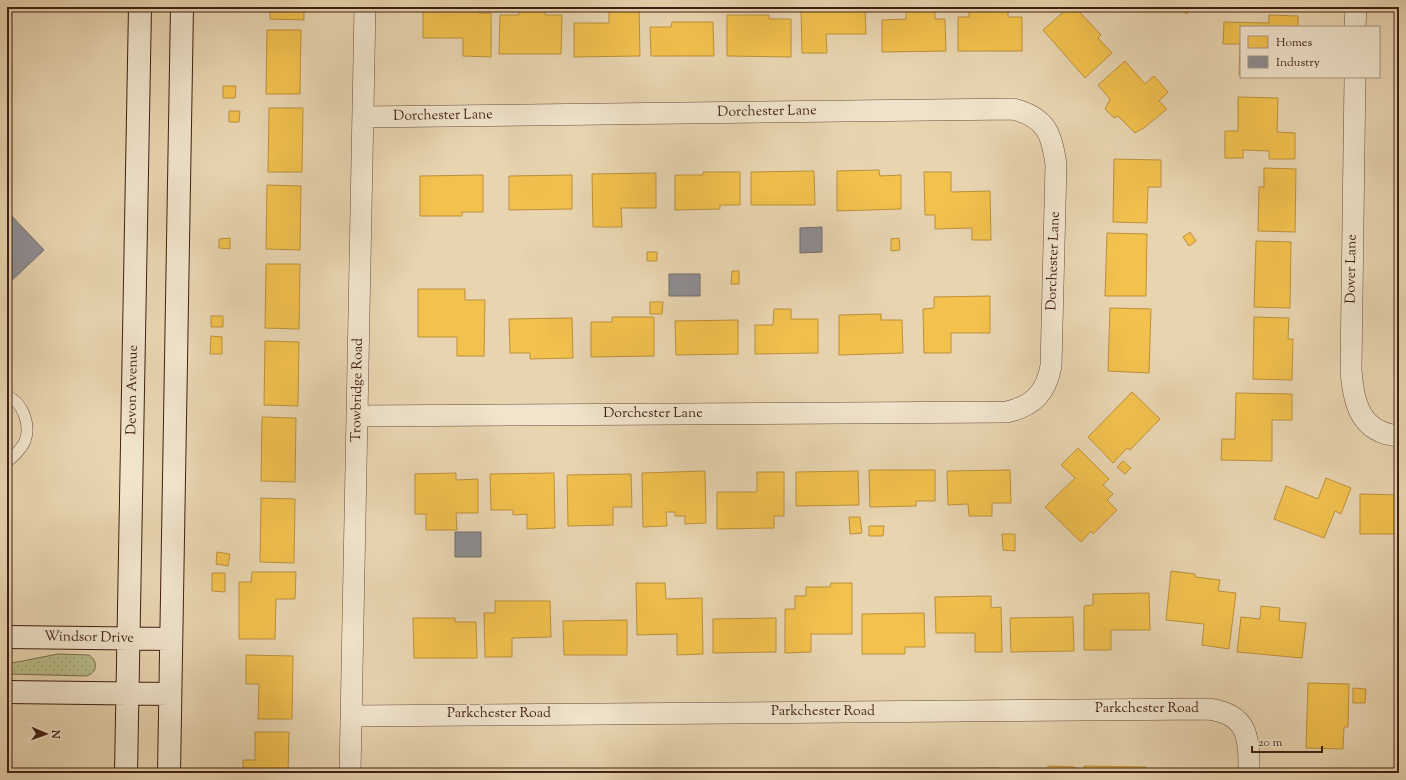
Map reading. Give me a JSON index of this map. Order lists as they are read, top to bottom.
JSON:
{
  "streets": {
    "main road": ["Devon Avenue", "Windsor Drive"],
    "street": [
      "Dorchester Lane",
      "Dover Lane",
      "Trowbridge Road",
      "Parkchester Road"
    ]
  },
  "crossings": [
    ["Dorchester Lane", "Trowbridge Road"],
    ["Devon Avenue", "Windsor Drive"],
    ["Trowbridge Road", "Parkchester Road"]
  ],
  "legend": ["Homes", "Industry"],
  "scale_bar": "20 m",
  "north": "right"
}
